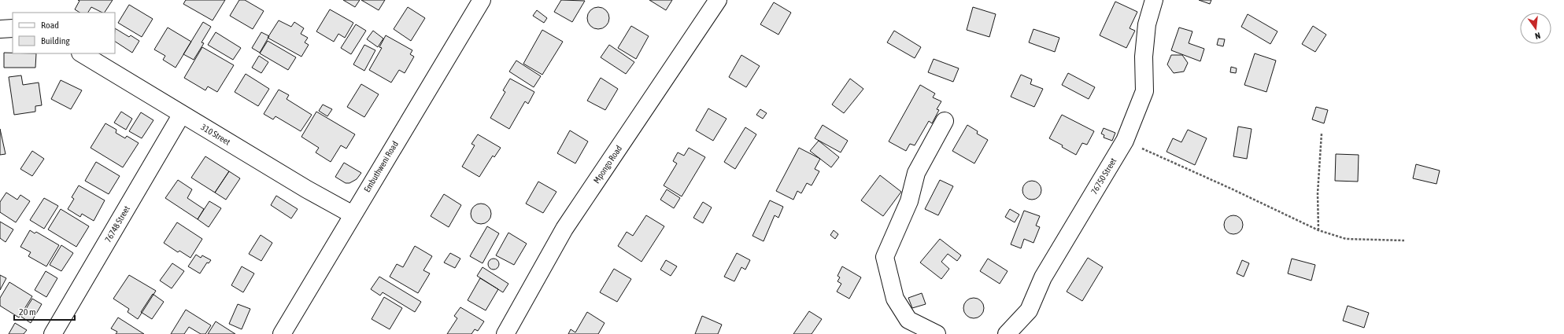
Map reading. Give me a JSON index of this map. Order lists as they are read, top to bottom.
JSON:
{
  "streets": {
    "street": [
      "310 Street",
      "Mpongo Road",
      "Embuthweni Road",
      "76750 Street",
      "76748 Street"
    ]
  },
  "crossings": [
    ["310 Street", "Embuthweni Road"],
    ["310 Street", "76748 Street"]
  ],
  "legend": ["Road", "Building"],
  "scale_bar": "20 m",
  "north": "bottom"
}
